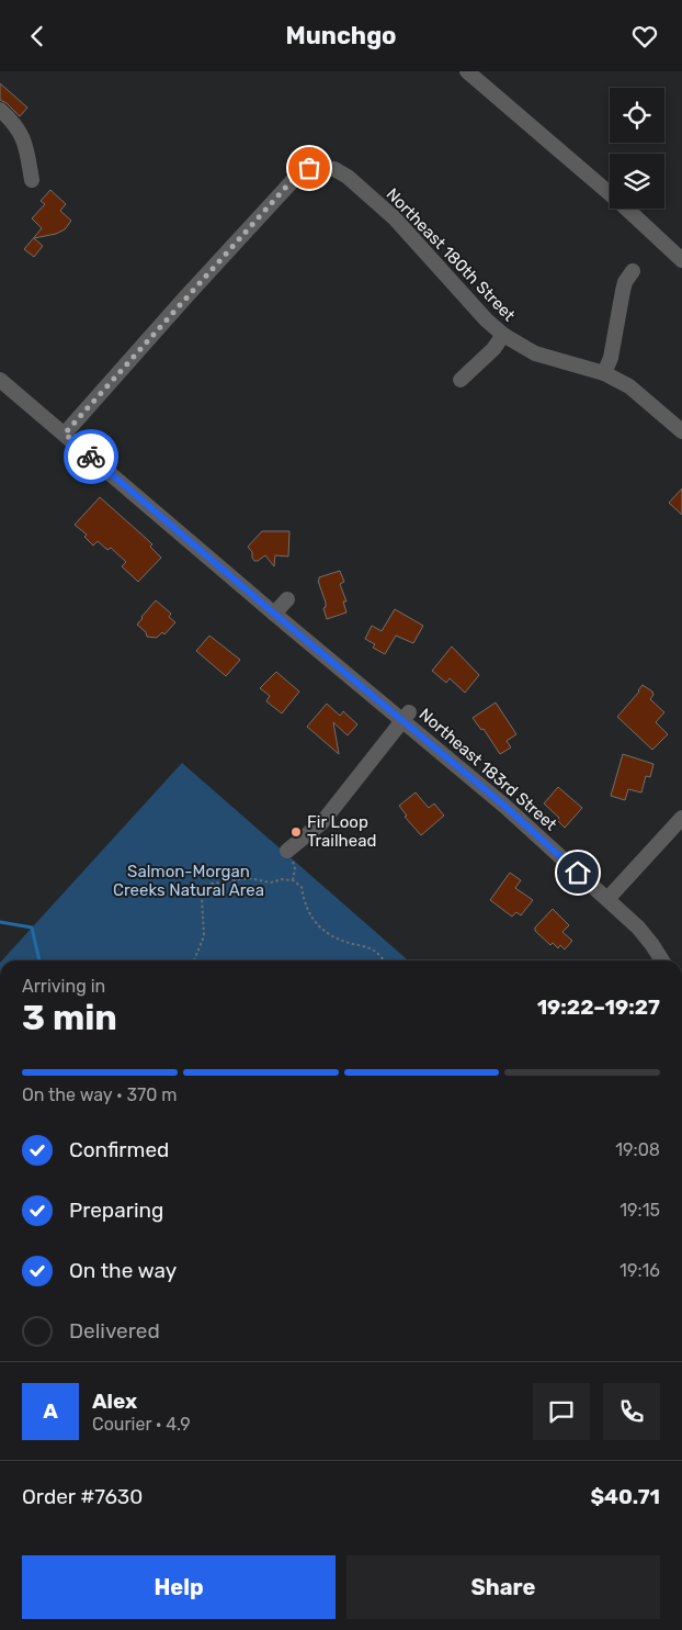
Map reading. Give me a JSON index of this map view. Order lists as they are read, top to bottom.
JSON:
{
  "streets": {
    "street": ["Northeast 180th Street", "Northeast 183rd Street"]
  },
  "crossings": [
    ["Northeast 180th Street", "Northeast 183rd Street"]
  ],
  "parks": ["Salmon-Morgan Creeks Natural Area"],
  "places": ["Fir Loop Trailhead"],
  "page": {
    "header": "Munchgo",
    "heading": ["3 min", "Arriving in", "19:22–19:27"],
    "panel": [
      "Alex",
      "Courier · 4.9",
      "Order #7630",
      "$40.71"
    ],
    "bar": "On the way · 370 m",
    "list": [
      ["Confirmed", "19:08"],
      ["Preparing", "19:15"],
      ["On the way", "19:16"],
      "Delivered"
    ],
    "round": "A",
    "buttons": ["Help", "Share"]
  }
}
